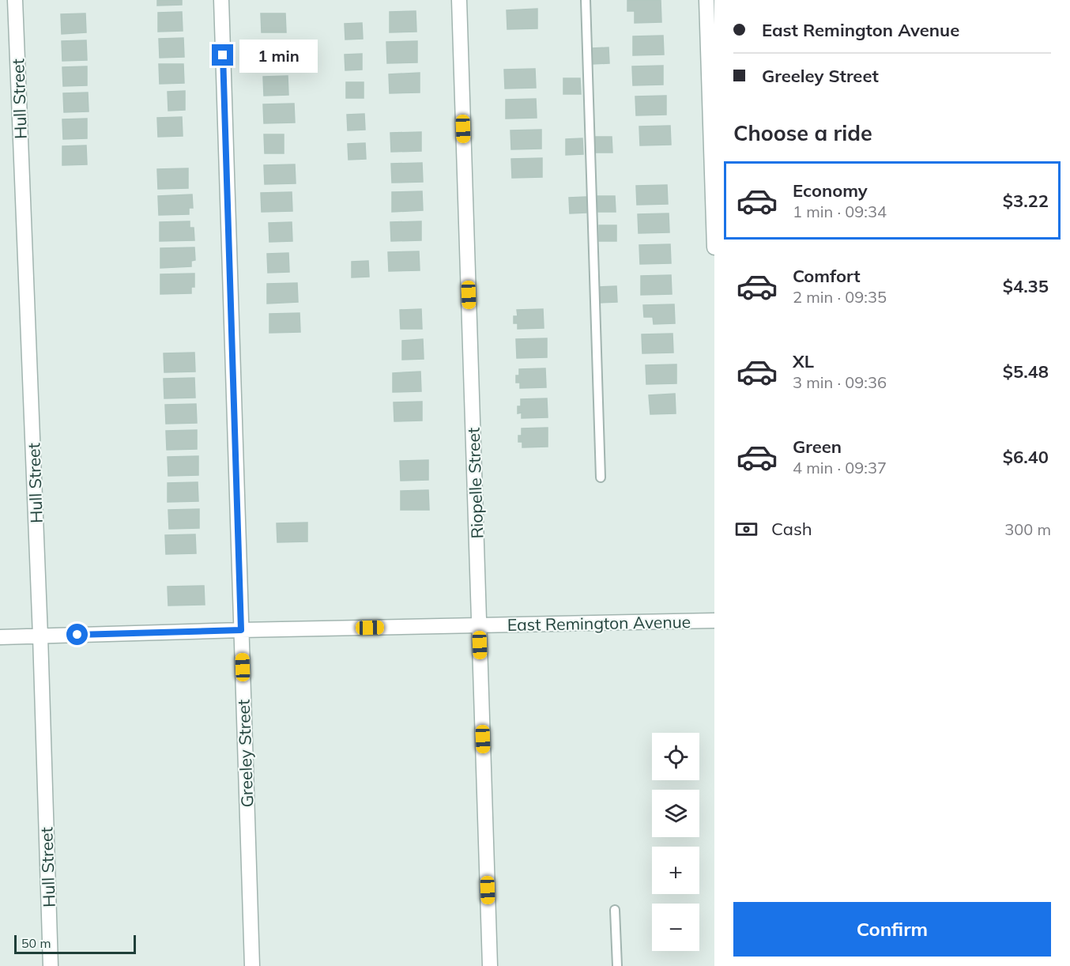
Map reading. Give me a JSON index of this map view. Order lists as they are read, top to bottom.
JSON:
{
  "streets": {
    "street": [
      "Hull Street",
      "Riopelle Street",
      "East Remington Avenue",
      "Greeley Street"
    ]
  },
  "crossings": [
    ["Hull Street", "East Remington Avenue"],
    ["Riopelle Street", "East Remington Avenue"],
    ["East Remington Avenue", "Greeley Street"]
  ],
  "scale_bar": "50 m",
  "page": {
    "banner": ["East Remington Avenue", "Greeley Street"],
    "bubble": "1 min",
    "heading": "Choose a ride",
    "list": [
      {
        "name": "Economy",
        "note": "1 min · 09:34",
        "value": "$3.22"
      },
      {
        "name": "Comfort",
        "note": "2 min · 09:35",
        "value": "$4.35"
      },
      {
        "name": "XL",
        "note": "3 min · 09:36",
        "value": "$5.48"
      },
      {
        "name": "Green",
        "note": "4 min · 09:37",
        "value": "$6.40"
      }
    ],
    "pay": ["Cash", "300 m"],
    "map_buttons": ["+", "−"],
    "buttons": "Confirm",
    "scale": "50 m"
  }
}
